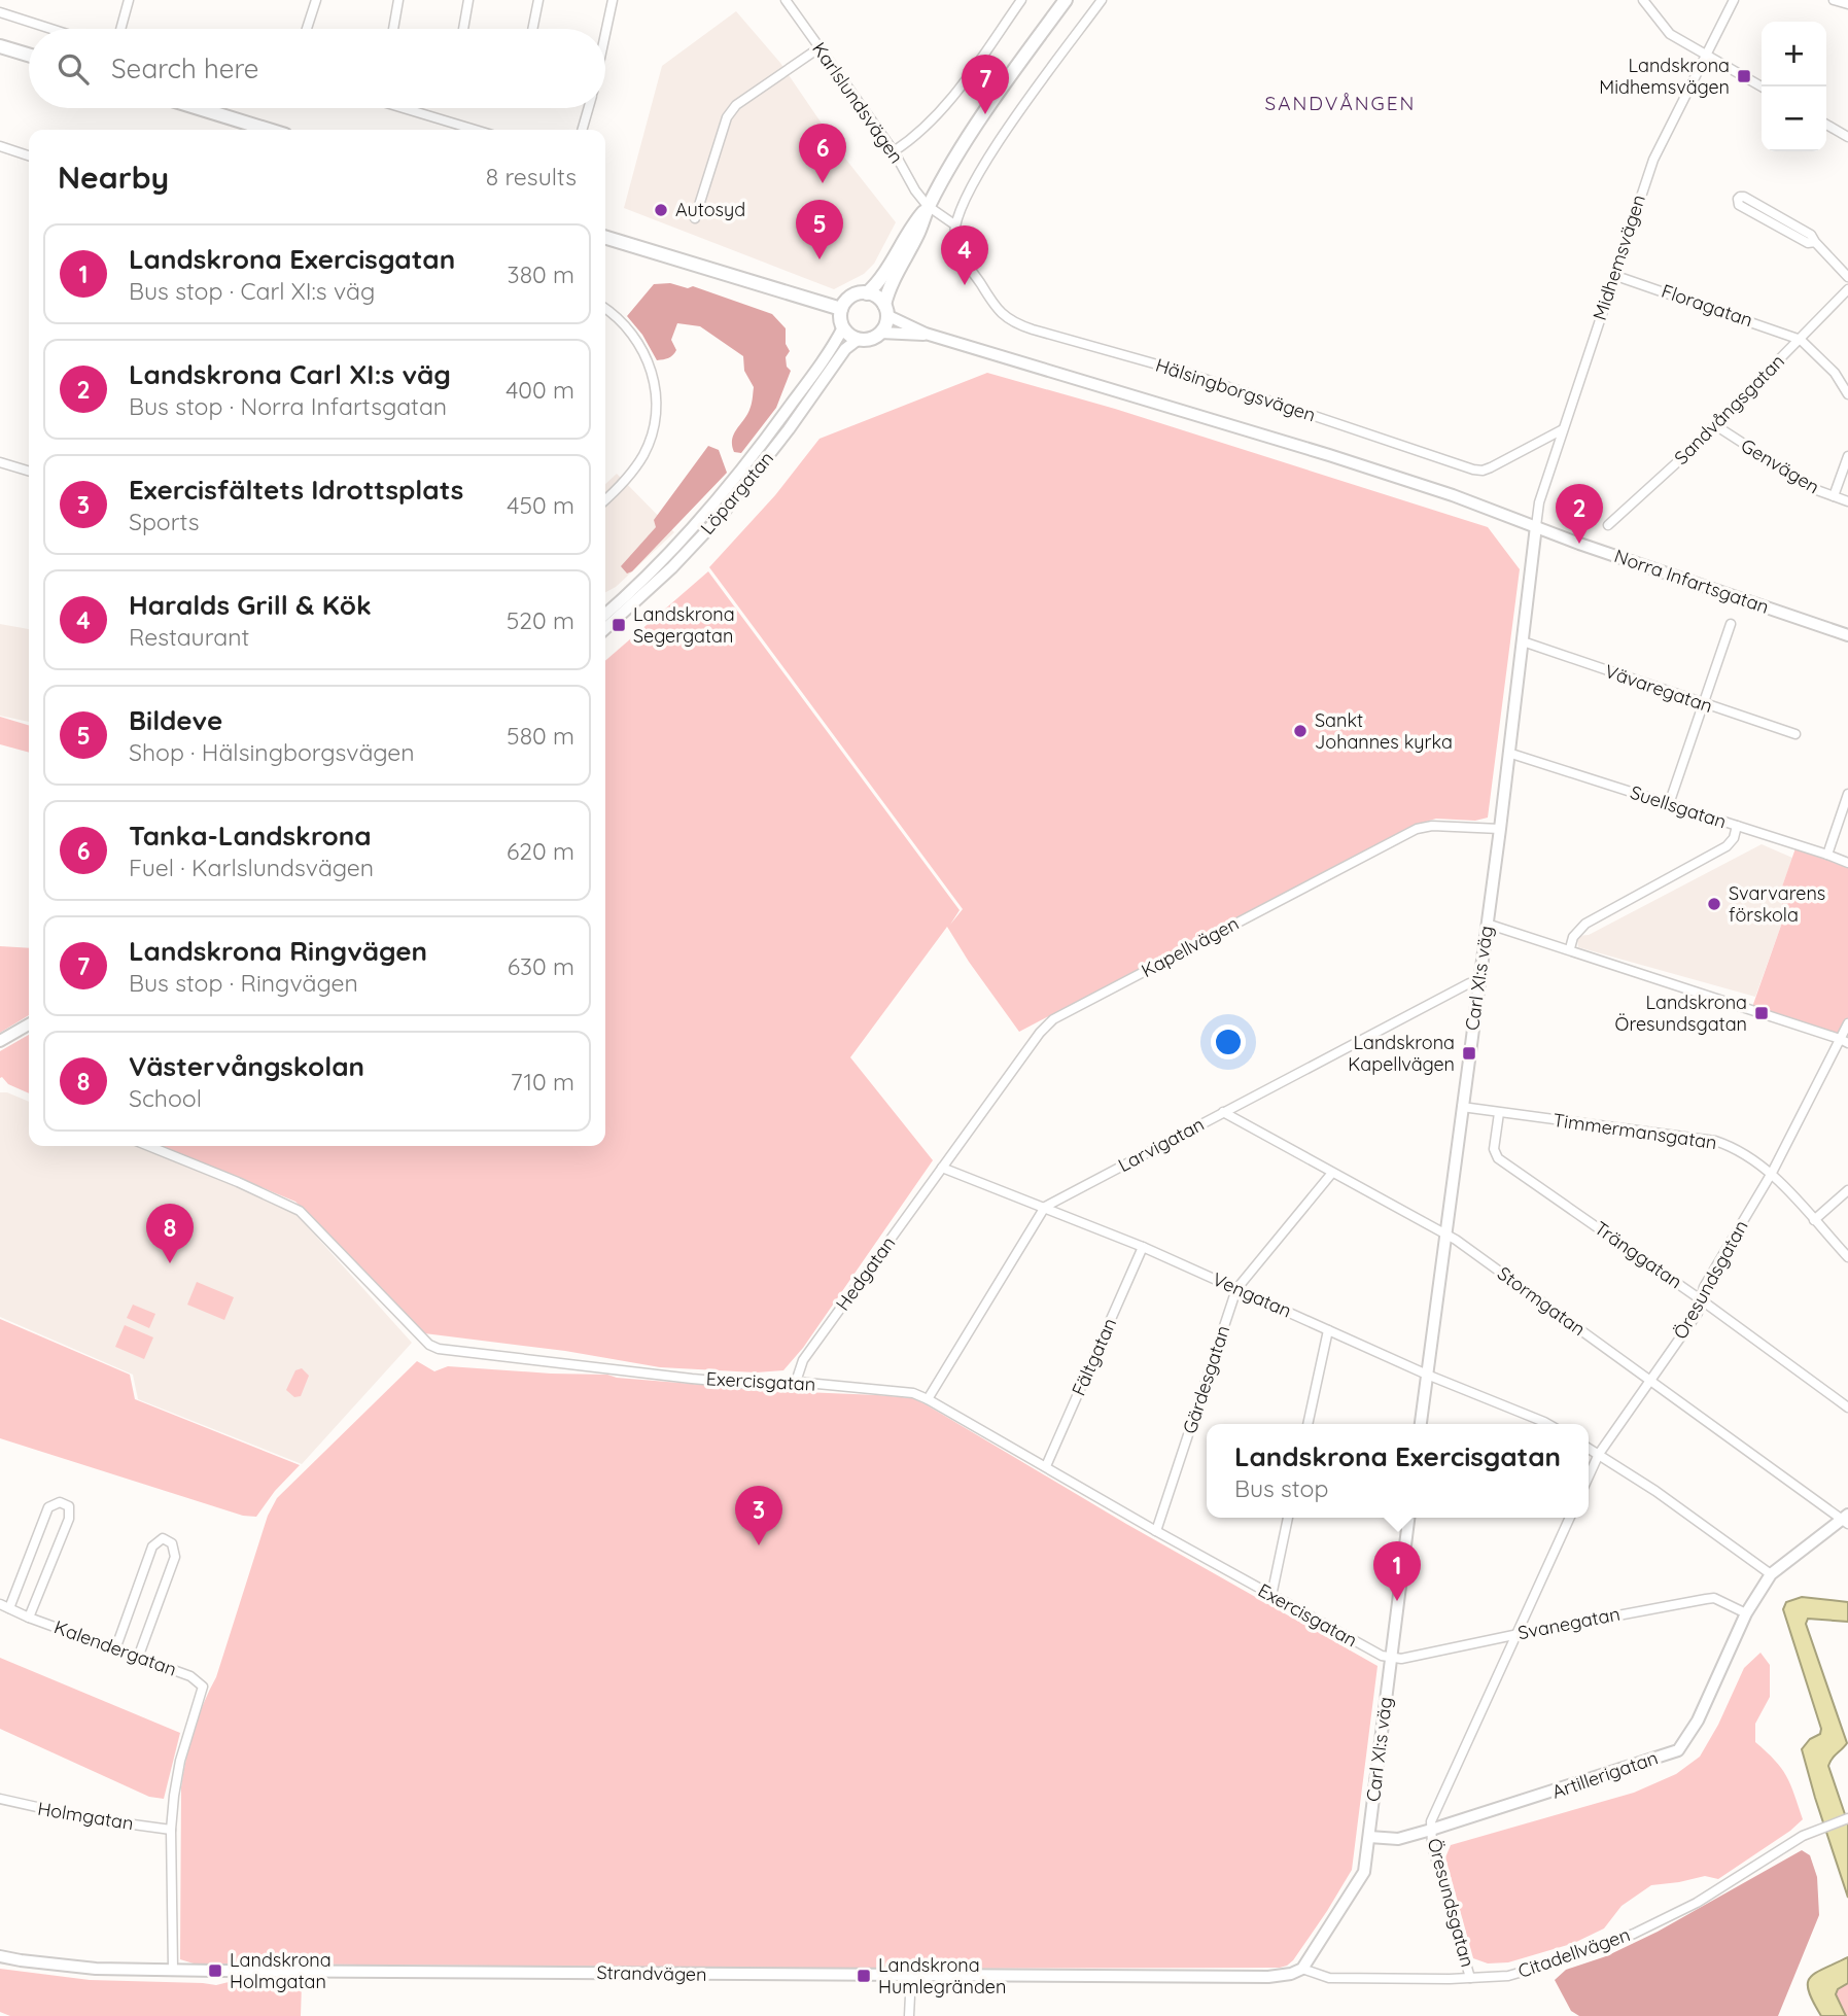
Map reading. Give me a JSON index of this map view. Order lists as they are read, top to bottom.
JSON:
{
  "streets": {
    "street": [
      "Karlslundsvägen",
      "Midhemsvägen",
      "Floragatan",
      "Hälsingborgsvägen",
      "Sandvångsgatan",
      "Genvägen",
      "Löpargatan",
      "Norra Infartsgatan",
      "Vävaregatan",
      "Suellsgatan",
      "Kapellvägen",
      "Carl XI:s väg",
      "Timmermansgatan",
      "Larvigatan",
      "Tränggatan",
      "Hedgatan",
      "Öresundsgatan",
      "Vengatan",
      "Stormgatan",
      "Fältgatan",
      "Gärdesgatan",
      "Exercisgatan",
      "Svanegatan",
      "Kalendergatan",
      "Artillerigatan",
      "Holmgatan",
      "Citadellvägen",
      "Strandvägen"
    ]
  },
  "crossings": [
    ["Midhemsvägen", "Floragatan"],
    ["Midhemsvägen", "Hälsingborgsvägen"],
    ["Midhemsvägen", "Norra Infartsgatan"],
    ["Midhemsvägen", "Carl XI:s väg"],
    ["Floragatan", "Sandvångsgatan"],
    ["Hälsingborgsvägen", "Löpargatan"],
    ["Hälsingborgsvägen", "Norra Infartsgatan"],
    ["Hälsingborgsvägen", "Carl XI:s väg"],
    ["Sandvångsgatan", "Genvägen"],
    ["Norra Infartsgatan", "Carl XI:s väg"],
    ["Vävaregatan", "Carl XI:s väg"],
    ["Suellsgatan", "Carl XI:s väg"],
    ["Kapellvägen", "Carl XI:s väg"],
    ["Kapellvägen", "Hedgatan"],
    ["Kapellvägen", "Vengatan"],
    ["Carl XI:s väg", "Timmermansgatan"],
    ["Carl XI:s väg", "Larvigatan"],
    ["Carl XI:s väg", "Vengatan"],
    ["Carl XI:s väg", "Stormgatan"],
    ["Carl XI:s väg", "Exercisgatan"],
    ["Carl XI:s väg", "Svanegatan"],
    ["Carl XI:s väg", "Artillerigatan"],
    ["Carl XI:s väg", "Citadellvägen"],
    ["Carl XI:s väg", "Strandvägen"],
    ["Timmermansgatan", "Tränggatan"],
    ["Timmermansgatan", "Öresundsgatan"],
    ["Larvigatan", "Vengatan"],
    ["Larvigatan", "Stormgatan"],
    ["Tränggatan", "Öresundsgatan"],
    ["Hedgatan", "Vengatan"],
    ["Hedgatan", "Exercisgatan"],
    ["Öresundsgatan", "Stormgatan"],
    ["Öresundsgatan", "Svanegatan"],
    ["Öresundsgatan", "Artillerigatan"],
    ["Öresundsgatan", "Citadellvägen"],
    ["Vengatan", "Fältgatan"],
    ["Vengatan", "Gärdesgatan"],
    ["Stormgatan", "Gärdesgatan"],
    ["Stormgatan", "Artillerigatan"],
    ["Fältgatan", "Exercisgatan"],
    ["Gärdesgatan", "Exercisgatan"],
    ["Exercisgatan", "Svanegatan"],
    ["Svanegatan", "Artillerigatan"],
    ["Kalendergatan", "Holmgatan"],
    ["Kalendergatan", "Strandvägen"],
    ["Citadellvägen", "Strandvägen"]
  ],
  "districts": ["SANDVÅNGEN"],
  "places": {
    "transit": [
      "Landskrona Midhemsvägen",
      "Landskrona Segergatan",
      "Landskrona Öresundsgatan",
      "Landskrona Kapellvägen",
      "Landskrona Holmgatan",
      "Landskrona Humlegränden"
    ],
    "other": ["Autosyd", "Sankt Johannes kyrka", "Svarvarens förskola"]
  },
  "page": {
    "map_buttons": ["+", "−"],
    "search": "Search here",
    "pins": [
      "7",
      "6",
      "5",
      "4",
      "2",
      "8",
      "3",
      "1"
    ],
    "heading": ["Nearby", "8 results"],
    "list": [
      {
        "mark": "1",
        "name": "Landskrona Exercisgatan",
        "note": "Bus stop · Carl XI:s väg",
        "value": "380 m"
      },
      {
        "mark": "2",
        "name": "Landskrona Carl XI:s väg",
        "note": "Bus stop · Norra Infartsgatan",
        "value": "400 m"
      },
      {
        "mark": "3",
        "name": "Exercisfältets Idrottsplats",
        "note": "Sports",
        "value": "450 m"
      },
      {
        "mark": "4",
        "name": "Haralds Grill & Kök",
        "note": "Restaurant",
        "value": "520 m"
      },
      {
        "mark": "5",
        "name": "Bildeve",
        "note": "Shop · Hälsingborgsvägen",
        "value": "580 m"
      },
      {
        "mark": "6",
        "name": "Tanka-Landskrona",
        "note": "Fuel · Karlslundsvägen",
        "value": "620 m"
      },
      {
        "mark": "7",
        "name": "Landskrona Ringvägen",
        "note": "Bus stop · Ringvägen",
        "value": "630 m"
      },
      {
        "mark": "8",
        "name": "Västervångskolan",
        "note": "School",
        "value": "710 m"
      }
    ],
    "popup": ["Landskrona Exercisgatan", "Bus stop"]
  }
}
